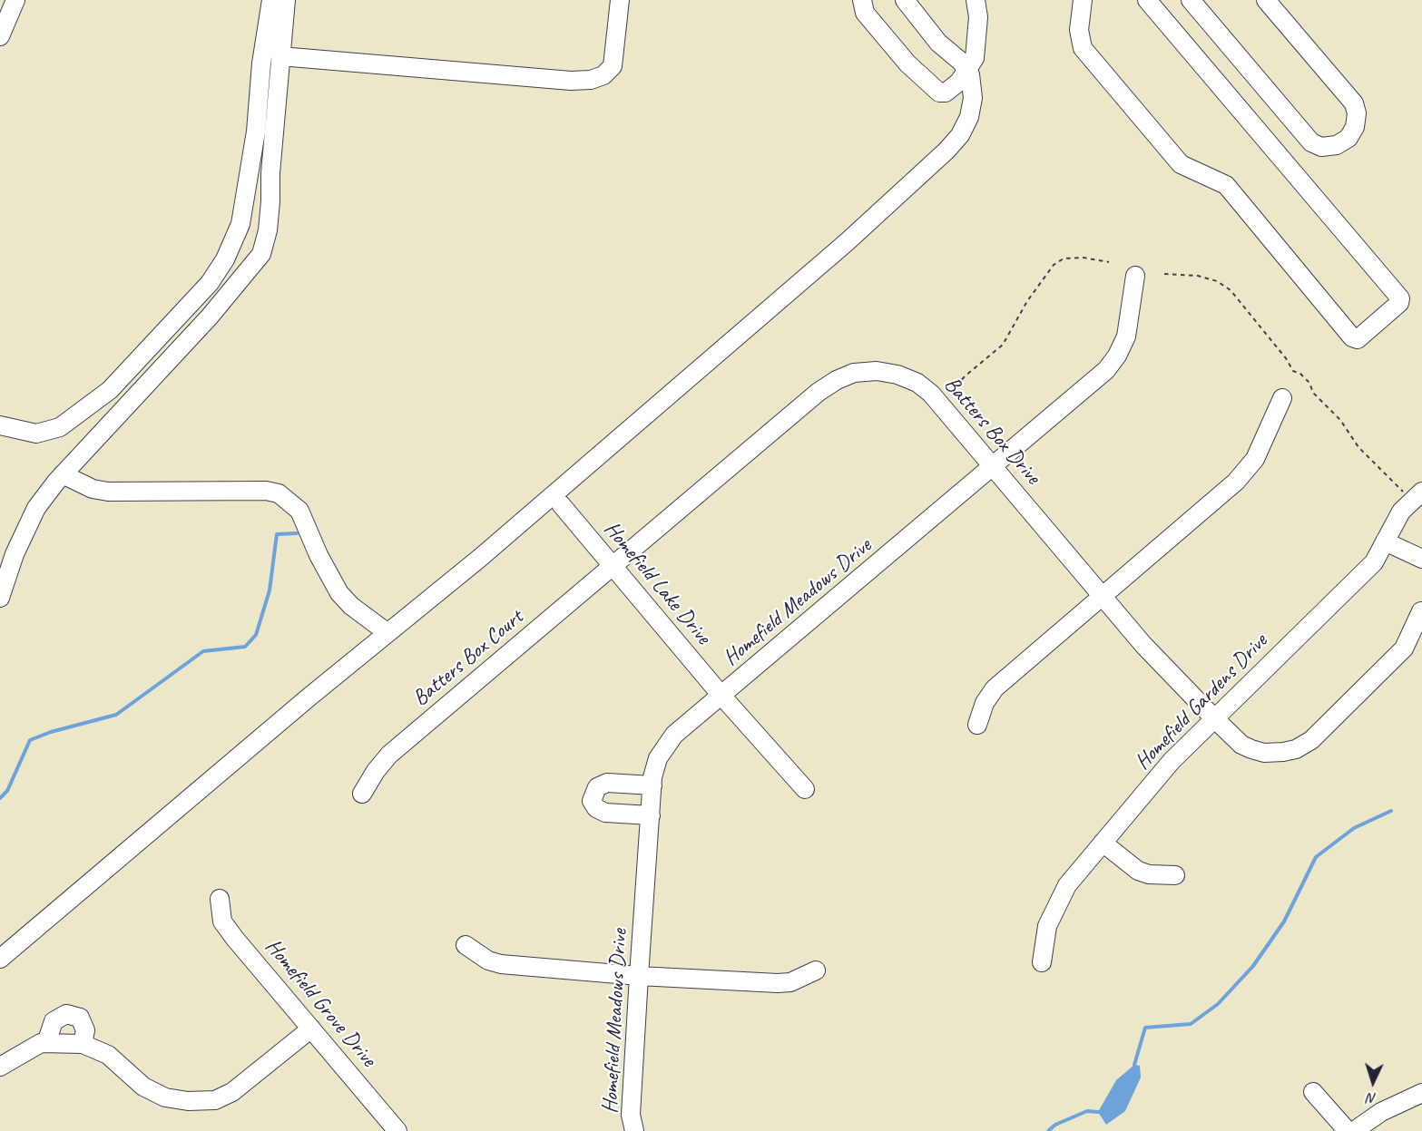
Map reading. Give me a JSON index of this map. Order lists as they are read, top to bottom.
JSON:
{
  "streets": {
    "street": [
      "Batters Box Drive",
      "Homefield Lake Drive",
      "Homefield Meadows Drive",
      "Batters Box Court",
      "Homefield Gardens Drive",
      "Homefield Grove Drive"
    ]
  },
  "crossings": [
    ["Batters Box Drive", "Homefield Lake Drive"],
    ["Batters Box Drive", "Homefield Meadows Drive"],
    ["Batters Box Drive", "Batters Box Court"],
    ["Batters Box Drive", "Homefield Gardens Drive"],
    ["Homefield Lake Drive", "Homefield Meadows Drive"],
    ["Homefield Lake Drive", "Batters Box Court"]
  ],
  "north": "bottom"
}
